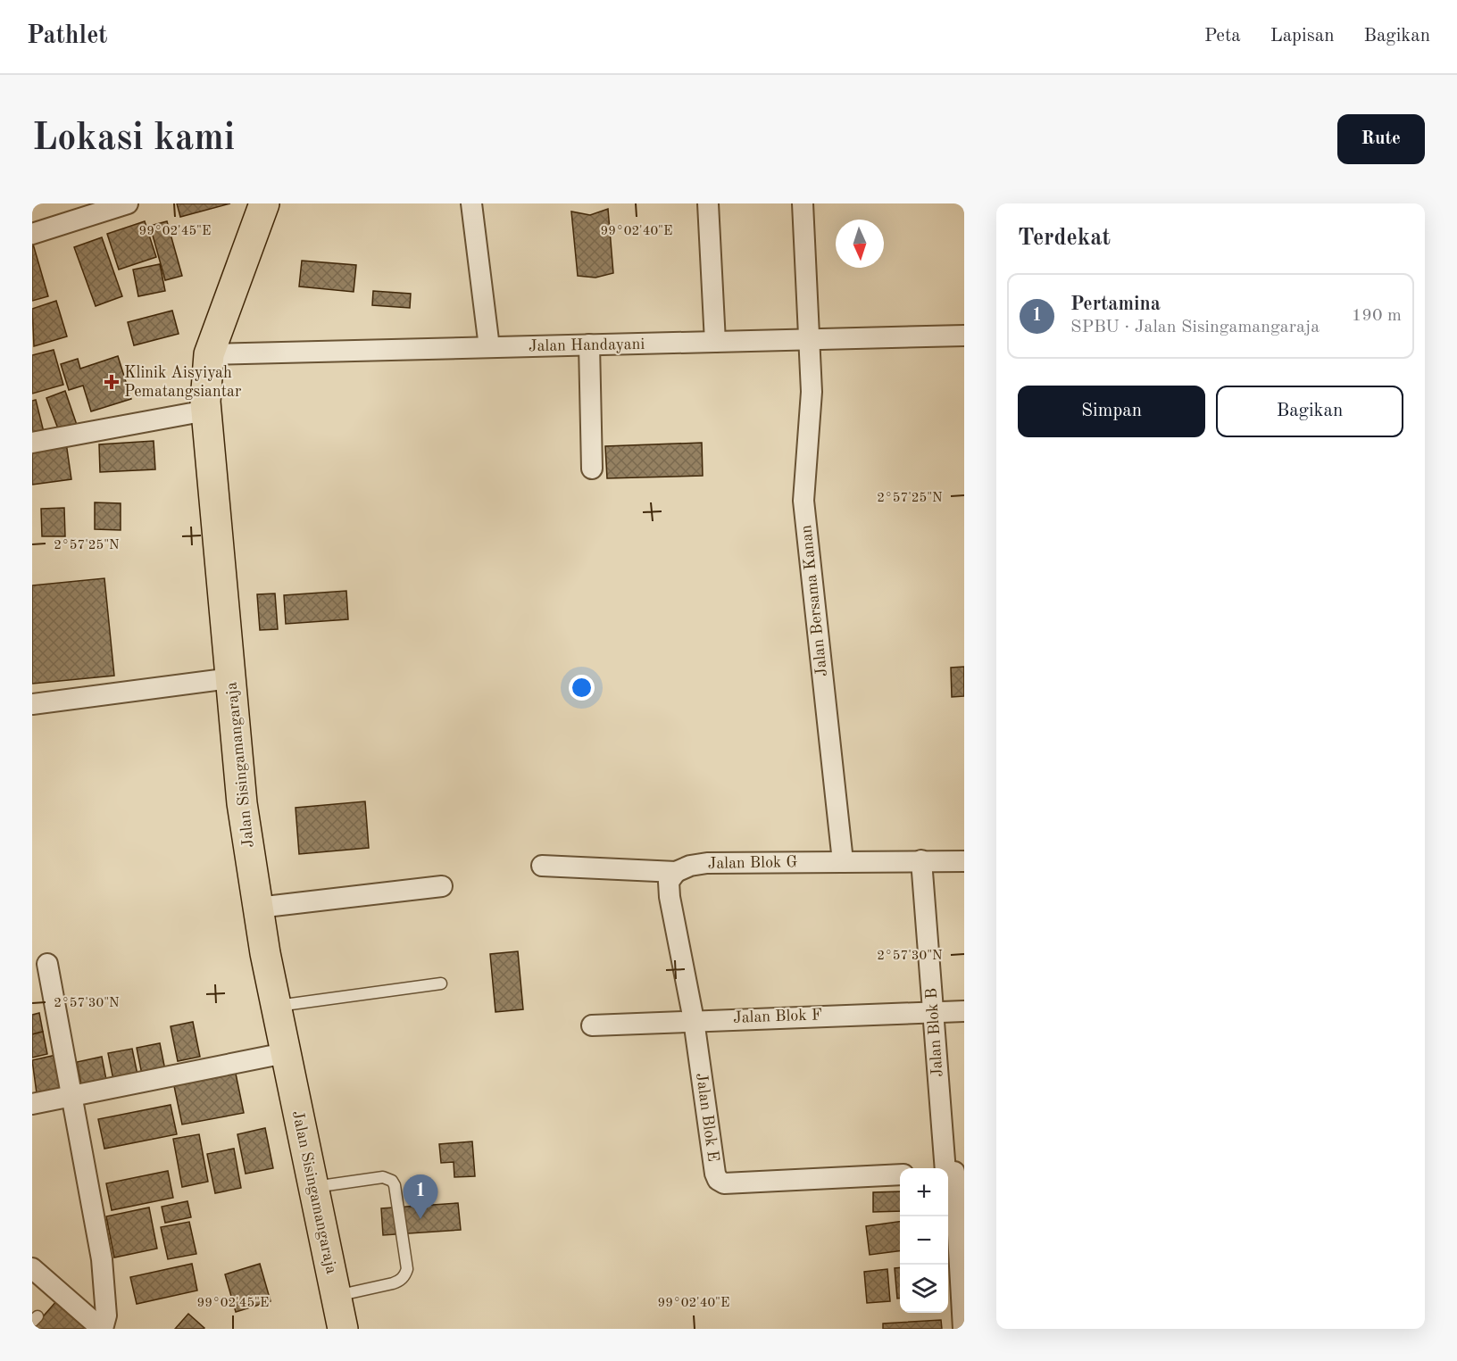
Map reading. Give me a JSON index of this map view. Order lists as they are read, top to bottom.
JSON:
{
  "streets": {
    "highway": ["Jalan Sisingamangaraja"],
    "street": [
      "Jalan Handayani",
      "Jalan Bersama Kanan",
      "Jalan Blok G",
      "Jalan Blok F",
      "Jalan Blok B",
      "Jalan Blok E"
    ]
  },
  "crossings": [
    ["Jalan Handayani", "Jalan Bersama Kanan"],
    ["Jalan Handayani", "Jalan Sisingamangaraja"],
    ["Jalan Bersama Kanan", "Jalan Blok G"],
    ["Jalan Blok G", "Jalan Blok B"],
    ["Jalan Blok G", "Jalan Blok E"],
    ["Jalan Blok F", "Jalan Blok B"],
    ["Jalan Blok F", "Jalan Blok E"]
  ],
  "places": {
    "health": ["Klinik Aisyiyah Pematangsiantar"]
  },
  "north": "bottom",
  "page": {
    "header": "Pathlet",
    "nav": ["Peta", "Lapisan", "Bagikan"],
    "buttons": [
      "Rute",
      ["Simpan", "Bagikan"]
    ],
    "title": "Lokasi kami",
    "heading": "Terdekat",
    "list": [
      {
        "mark": "1",
        "name": "Pertamina",
        "note": "SPBU · Jalan Sisingamangaraja",
        "value": "190 m"
      }
    ],
    "map_buttons": ["+", "−"],
    "pins": "1"
  },
  "coordinates": [
    "99°02'45\"E",
    "99°02'40\"E",
    "2°57'25\"N",
    "2°57'30\"N"
  ]
}
